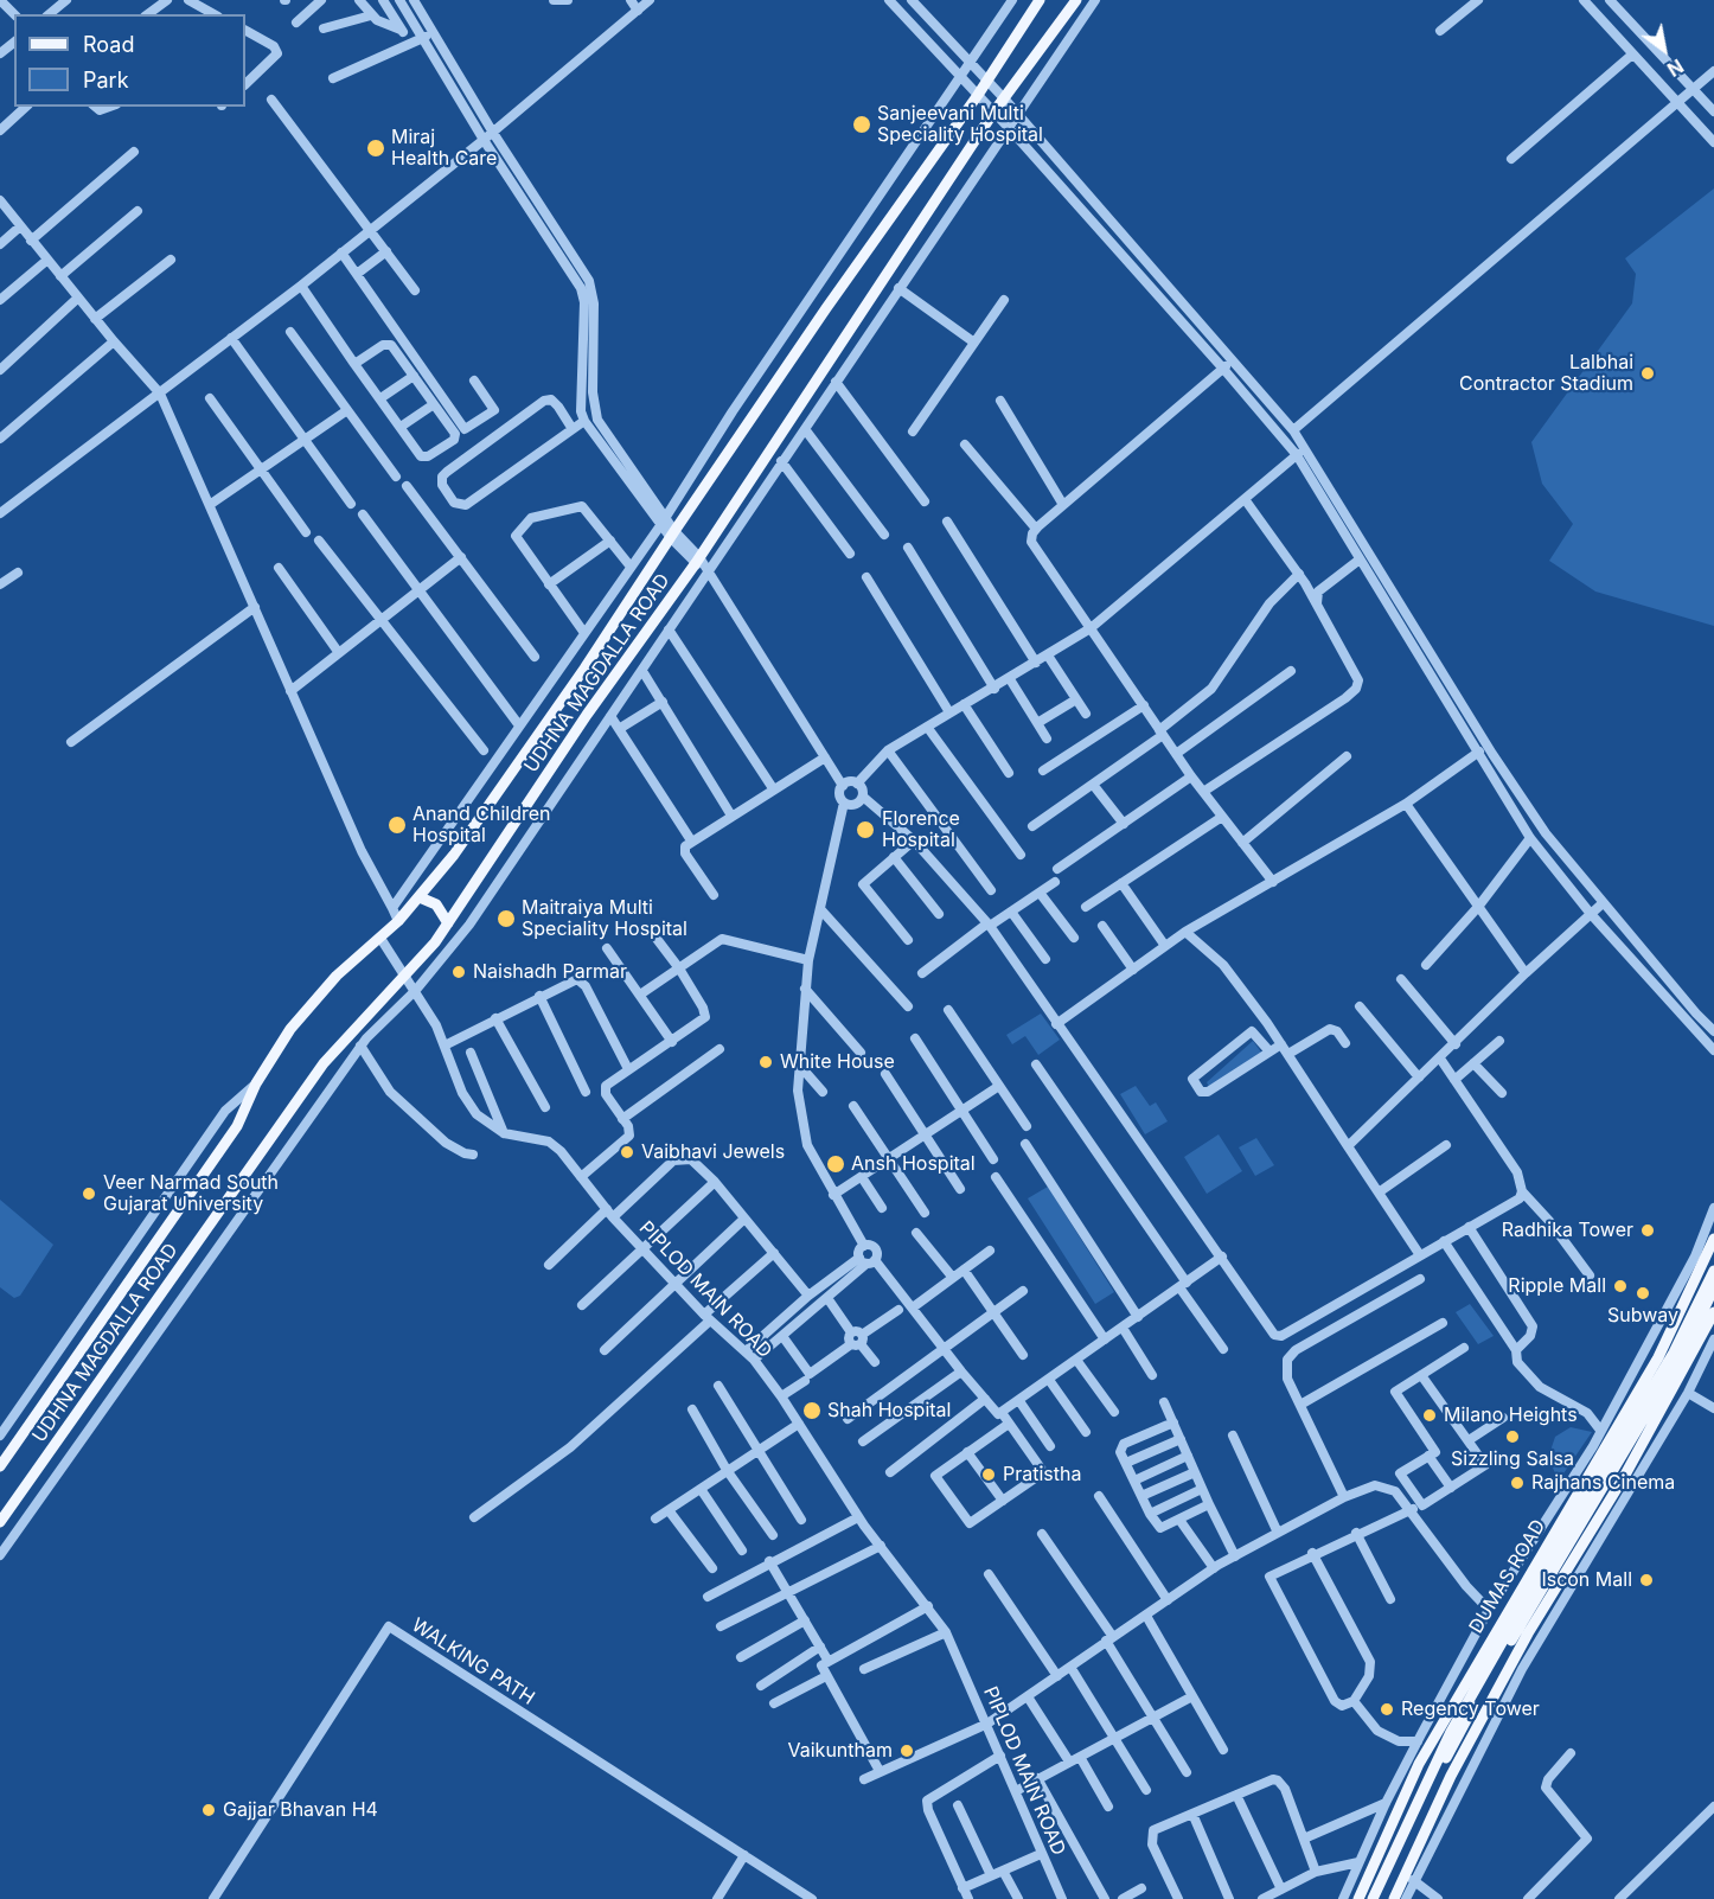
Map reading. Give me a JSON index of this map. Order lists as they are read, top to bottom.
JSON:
{
  "streets": {
    "main road": ["UDHNA MAGDALLA ROAD", "DUMAS ROAD"],
    "street": ["PIPLOD MAIN ROAD", "WALKING PATH"]
  },
  "crossings": [
    ["UDHNA MAGDALLA ROAD", "PIPLOD MAIN ROAD"]
  ],
  "places": [
    "Sanjeevani Multi Speciality Hospital",
    "Miraj Health Care",
    "Lalbhai Contractor Stadium",
    "Anand Children Hospital",
    "Florence Hospital",
    "Maitraiya Multi Speciality Hospital",
    "Naishadh Parmar",
    "White House",
    "Vaibhavi Jewels",
    "Ansh Hospital",
    "Veer Narmad South Gujarat University",
    "Radhika Tower",
    "Ripple Mall",
    "Subway",
    "Shah Hospital",
    "Milano Heights",
    "Sizzling Salsa",
    "Pratistha",
    "Rajhans Cinema",
    "Iscon Mall",
    "Regency Tower",
    "Vaikuntham",
    "Gajjar Bhavan H4"
  ],
  "legend": ["Road", "Park"],
  "north": "bottom right"
}
